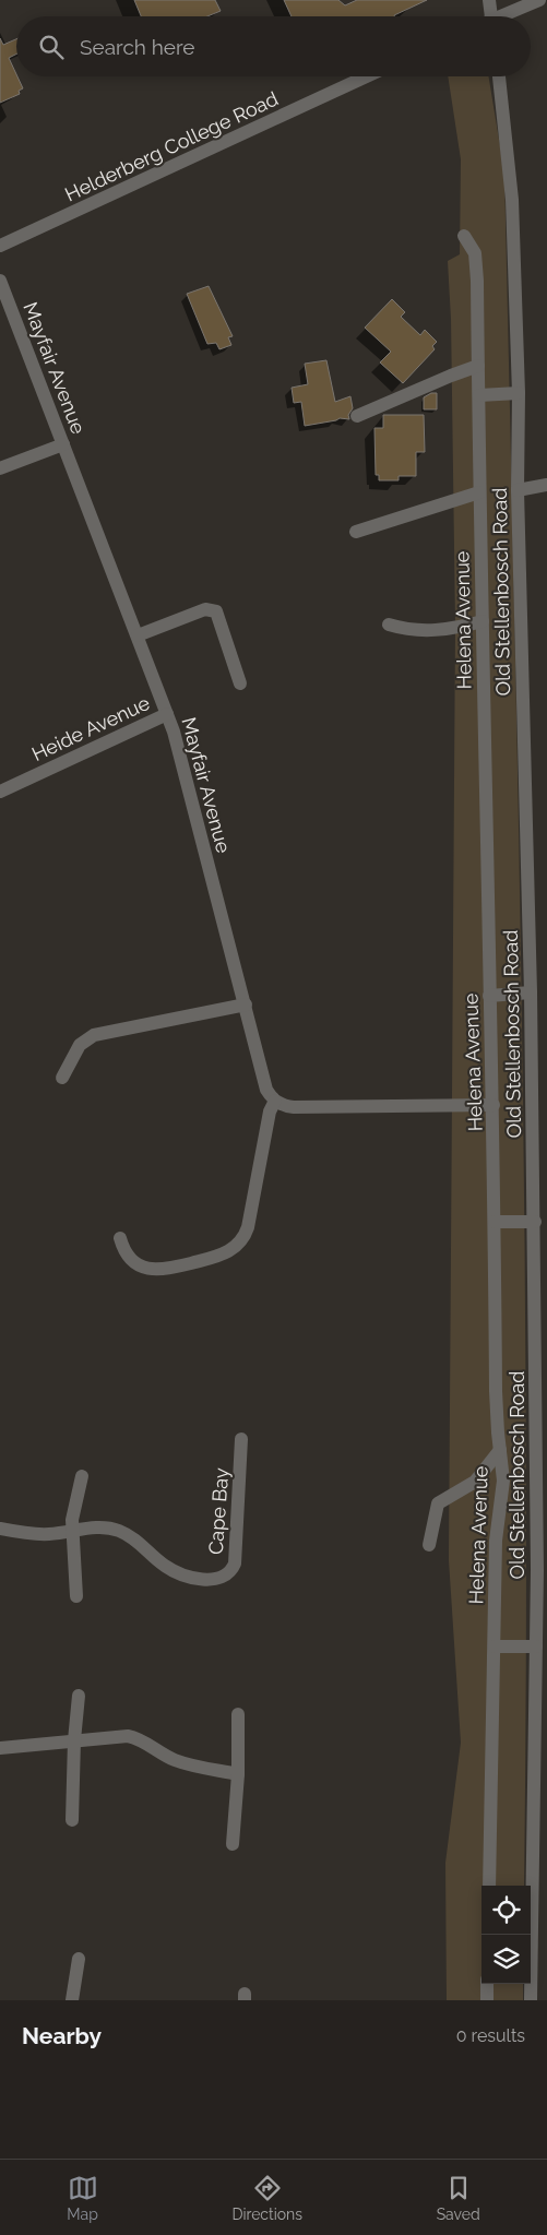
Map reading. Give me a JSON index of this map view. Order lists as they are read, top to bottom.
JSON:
{
  "streets": {
    "street": [
      "Helderberg College Road",
      "Mayfair Avenue",
      "Old Stellenbosch Road",
      "Helena Avenue",
      "Heide Avenue",
      "Cape Bay"
    ]
  },
  "crossings": [
    ["Mayfair Avenue", "Heide Avenue"]
  ],
  "page": {
    "search": "Search here",
    "heading": ["Nearby", "0 results"],
    "nav": ["Map", "Directions", "Saved"]
  }
}
